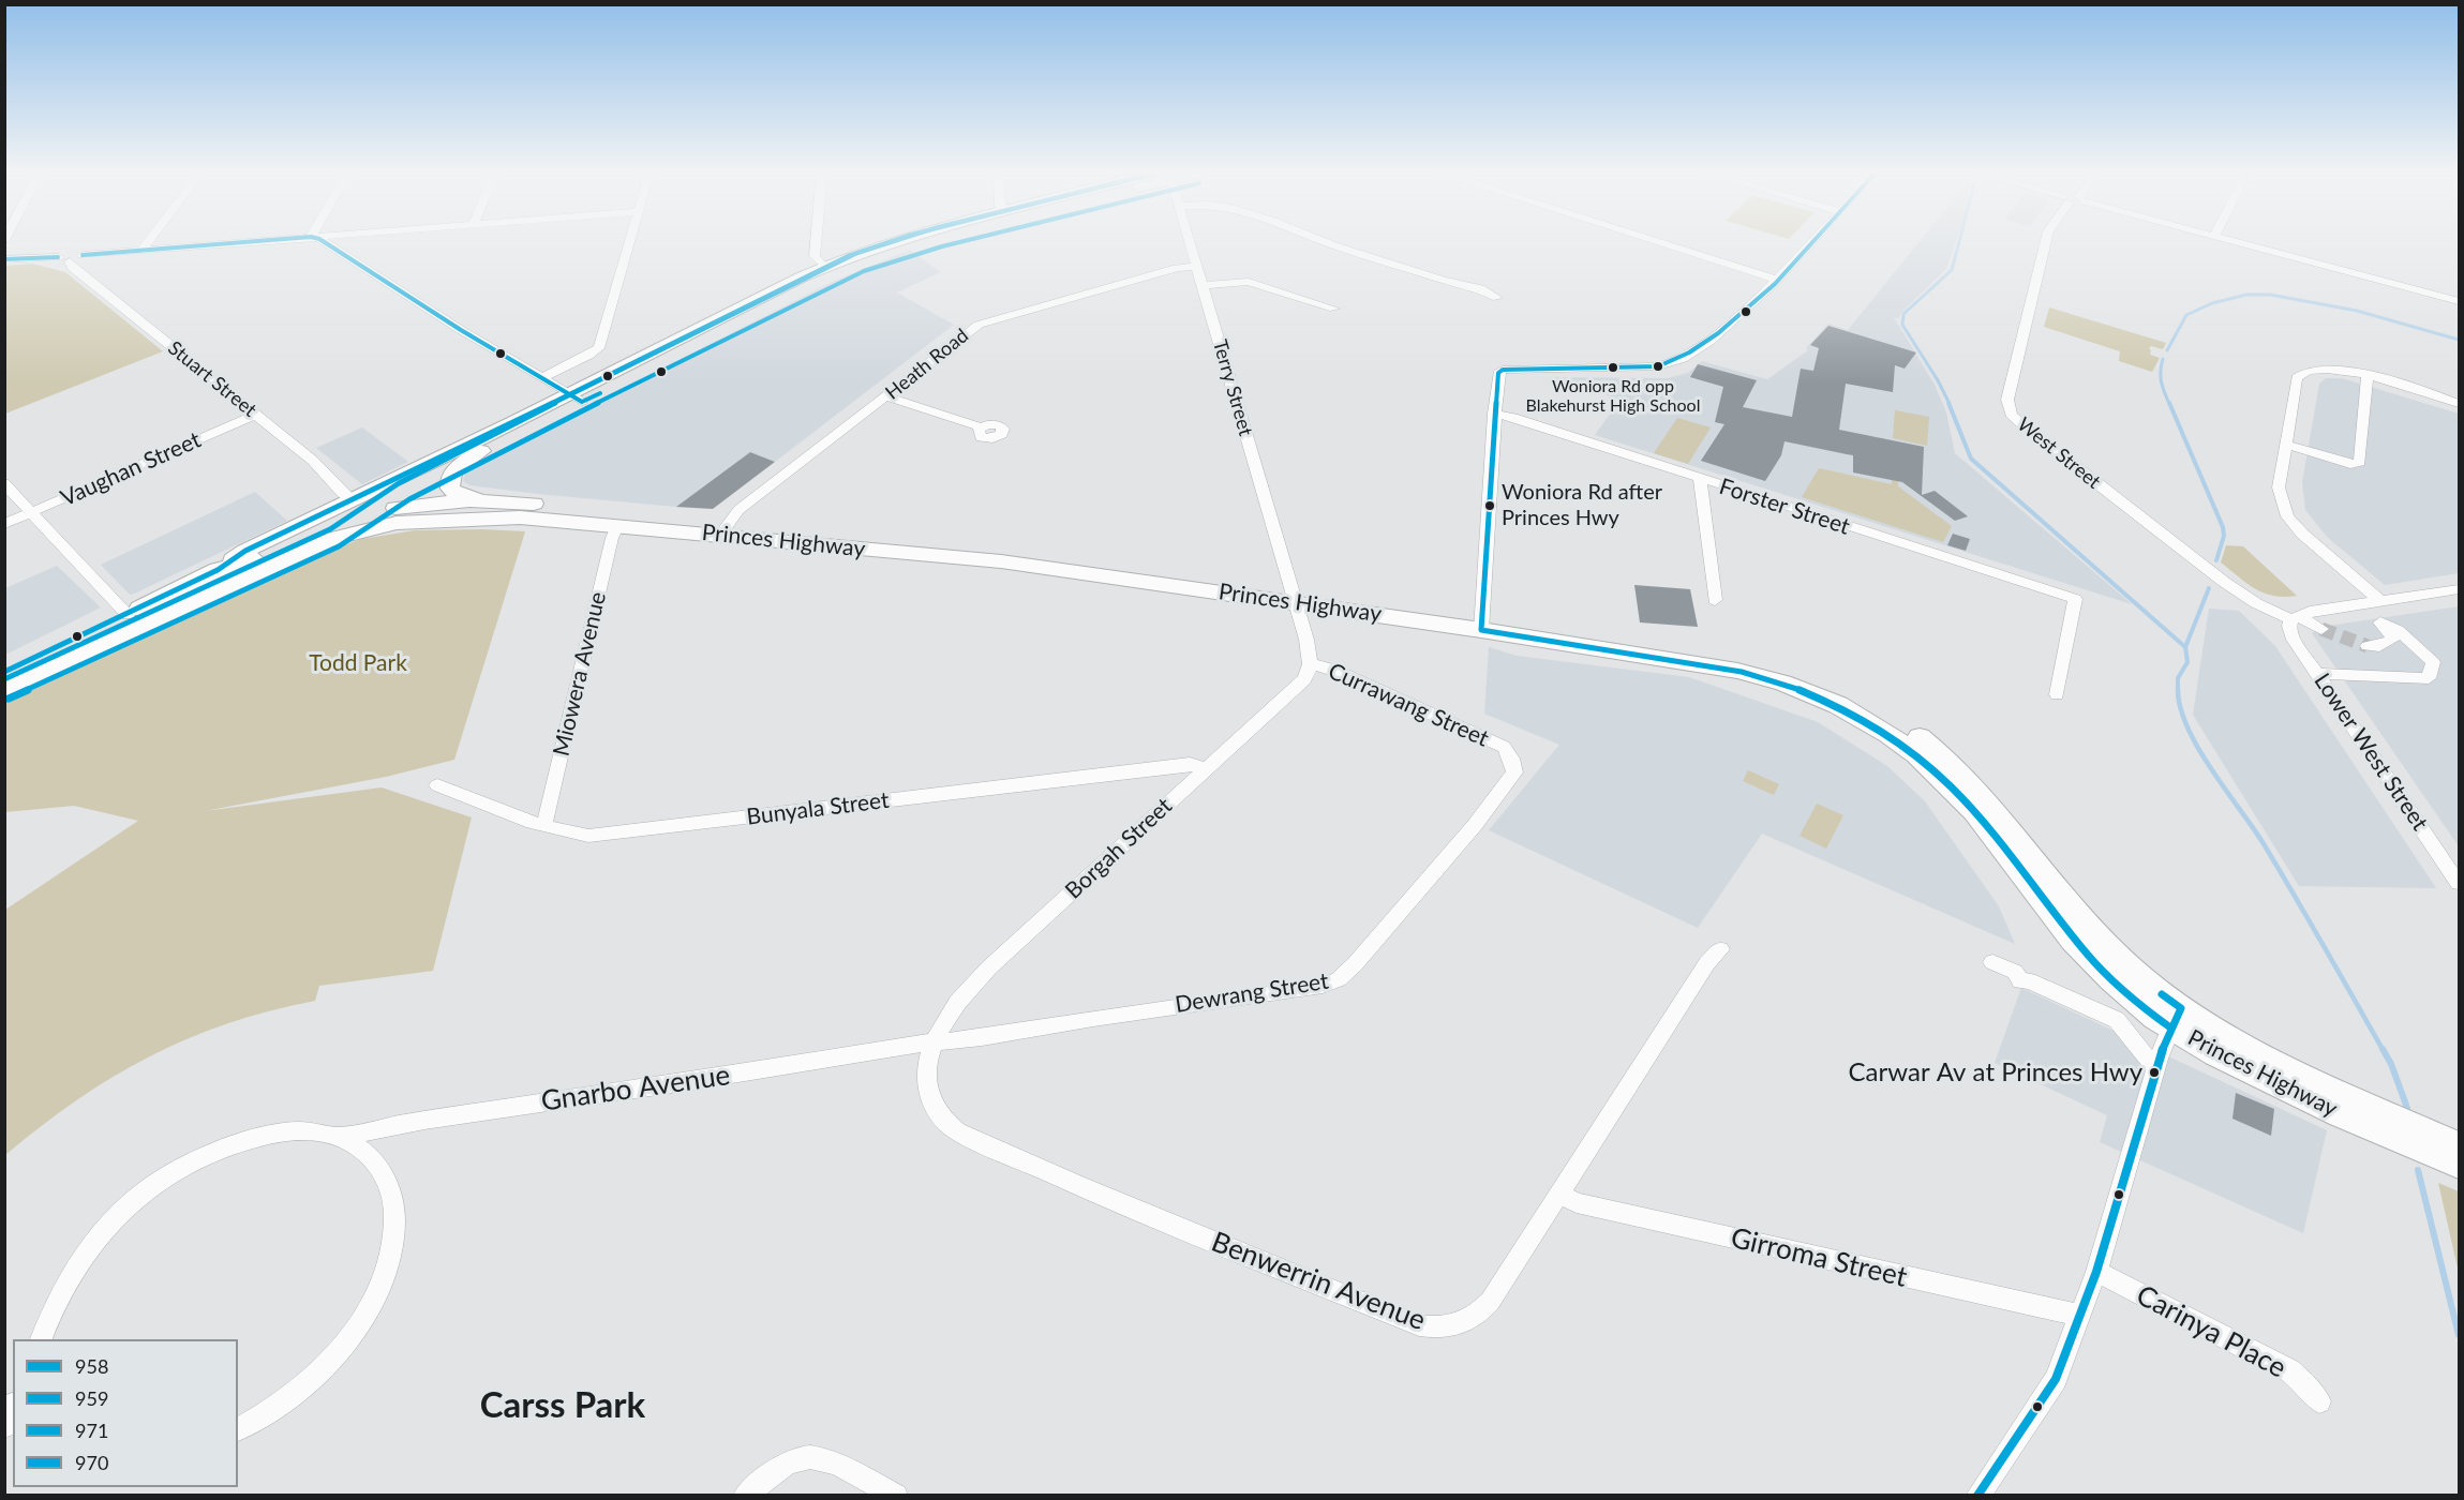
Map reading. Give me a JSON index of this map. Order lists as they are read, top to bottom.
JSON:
{
  "streets": {
    "highway": ["Princes Highway"],
    "street": [
      "Heath Road",
      "Stuart Street",
      "Terry Street",
      "West Street",
      "Vaughan Street",
      "Forster Street",
      "Miowera Avenue",
      "Currawang Street",
      "Lower West Street",
      "Bunyala Street",
      "Borgah Street",
      "Dewrang Street",
      "Gnarbo Avenue",
      "Girroma Street",
      "Benwerrin Avenue",
      "Carinya Place"
    ]
  },
  "crossings": [
    ["Heath Road", "Terry Street"],
    ["Heath Road", "Princes Highway"],
    ["Stuart Street", "Vaughan Street"],
    ["Terry Street", "Princes Highway"],
    ["Terry Street", "Currawang Street"],
    ["West Street", "Lower West Street"],
    ["Princes Highway", "Miowera Avenue"],
    ["Princes Highway", "Currawang Street"],
    ["Miowera Avenue", "Bunyala Street"],
    ["Currawang Street", "Borgah Street"],
    ["Currawang Street", "Dewrang Street"],
    ["Bunyala Street", "Borgah Street"],
    ["Borgah Street", "Dewrang Street"],
    ["Borgah Street", "Gnarbo Avenue"],
    ["Borgah Street", "Benwerrin Avenue"],
    ["Dewrang Street", "Gnarbo Avenue"],
    ["Dewrang Street", "Benwerrin Avenue"],
    ["Gnarbo Avenue", "Benwerrin Avenue"],
    ["Girroma Street", "Benwerrin Avenue"]
  ],
  "districts": ["Carss Park"],
  "parks": ["Todd Park"],
  "places": ["Woniora Rd opp Blakehurst High School", "Woniora Rd after Princes Hwy", "Carwar Av at Princes Hwy"],
  "lines": [
    "transit line 958",
    "transit line 959",
    "transit line 971",
    "transit line 970"
  ],
  "legend": [
    "958",
    "959",
    "971",
    "970"
  ]
}
